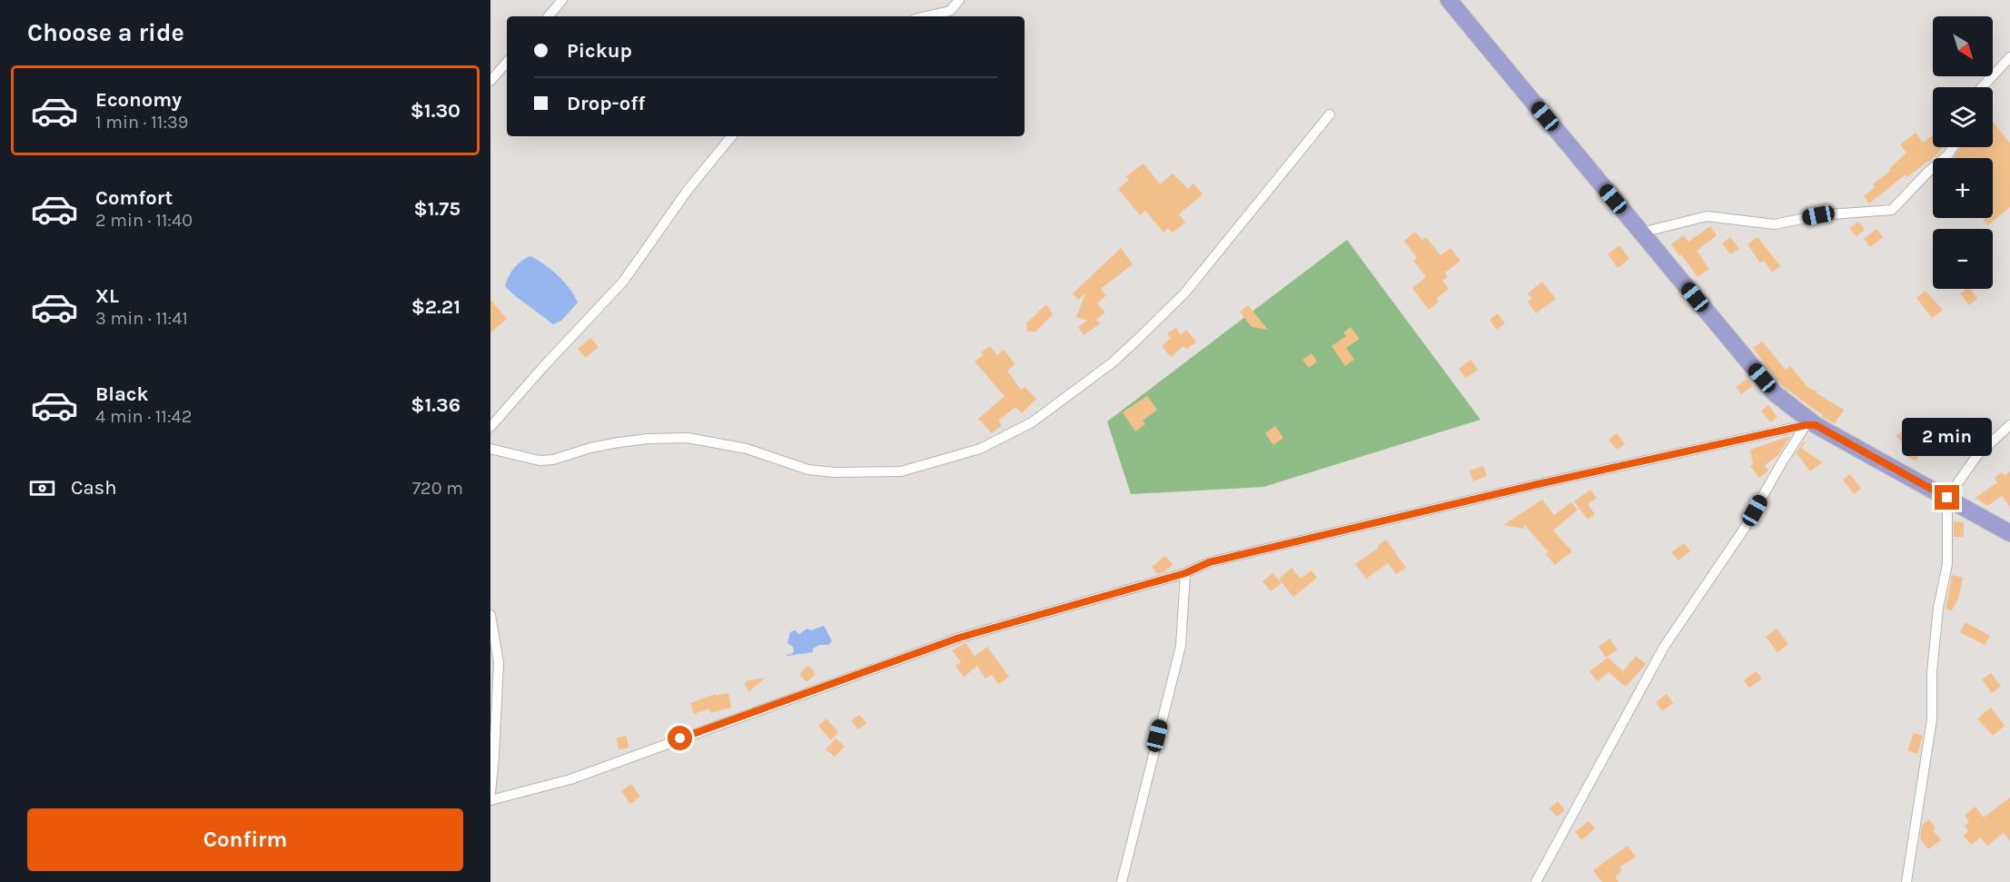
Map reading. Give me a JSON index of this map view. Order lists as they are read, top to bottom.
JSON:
{
  "north": "bottom right",
  "page": {
    "heading": "Choose a ride",
    "map_buttons": ["+", "−"],
    "banner": ["Pickup", "Drop-off"],
    "list": [
      {
        "name": "Economy",
        "note": "1 min · 11:39",
        "value": "$1.30"
      },
      {
        "name": "Comfort",
        "note": "2 min · 11:40",
        "value": "$1.75"
      },
      {
        "name": "XL",
        "note": "3 min · 11:41",
        "value": "$2.21"
      },
      {
        "name": "Black",
        "note": "4 min · 11:42",
        "value": "$1.36"
      }
    ],
    "bubble": "2 min",
    "pay": ["Cash", "720 m"],
    "buttons": "Confirm"
  }
}
